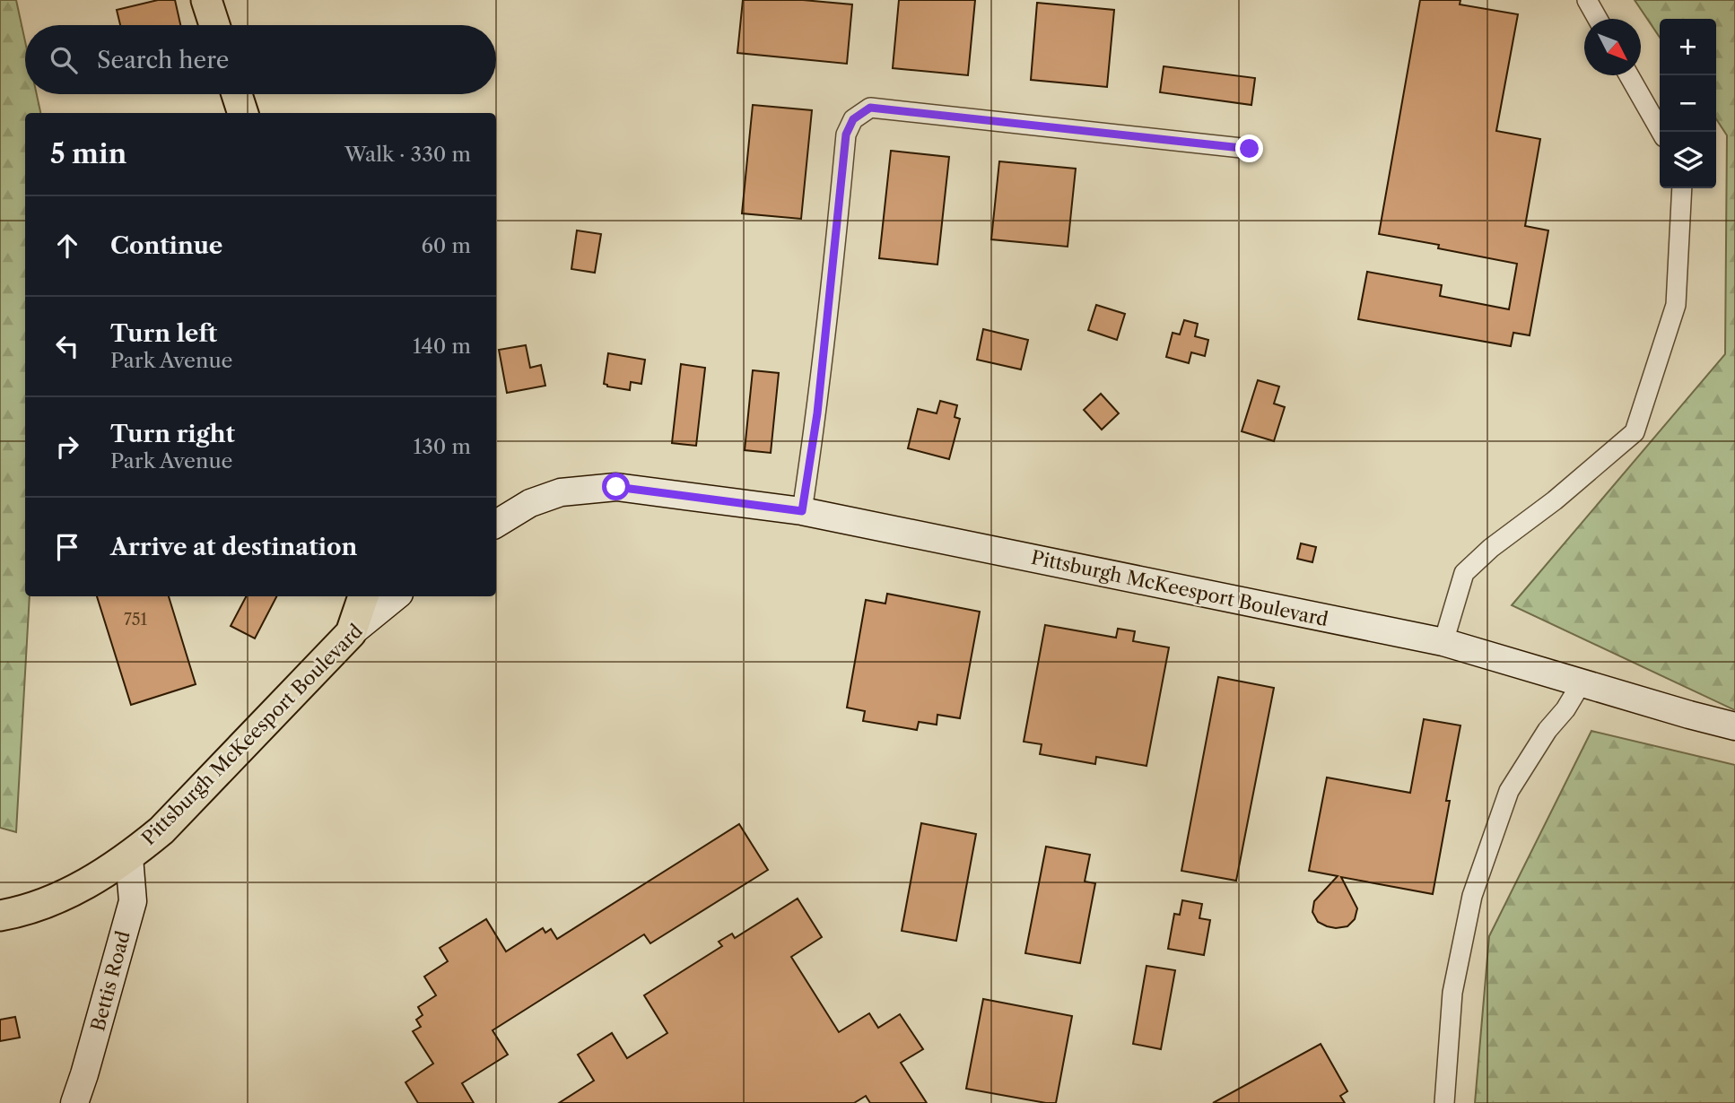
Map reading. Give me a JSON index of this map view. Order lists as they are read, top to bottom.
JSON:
{
  "streets": {
    "main road": ["Pittsburgh McKeesport Boulevard", "Bettis Road"]
  },
  "crossings": [
    ["Pittsburgh McKeesport Boulevard", "Bettis Road"]
  ],
  "house_numbers": ["751"],
  "north": "bottom right",
  "page": {
    "map_buttons": ["+", "−"],
    "search": "Search here",
    "heading": ["5 min", "Walk · 330 m"],
    "list": [
      ["Continue", "60 m"],
      ["Turn left", "Park Avenue", "140 m"],
      ["Turn right", "Park Avenue", "130 m"],
      "Arrive at destination"
    ]
  }
}
